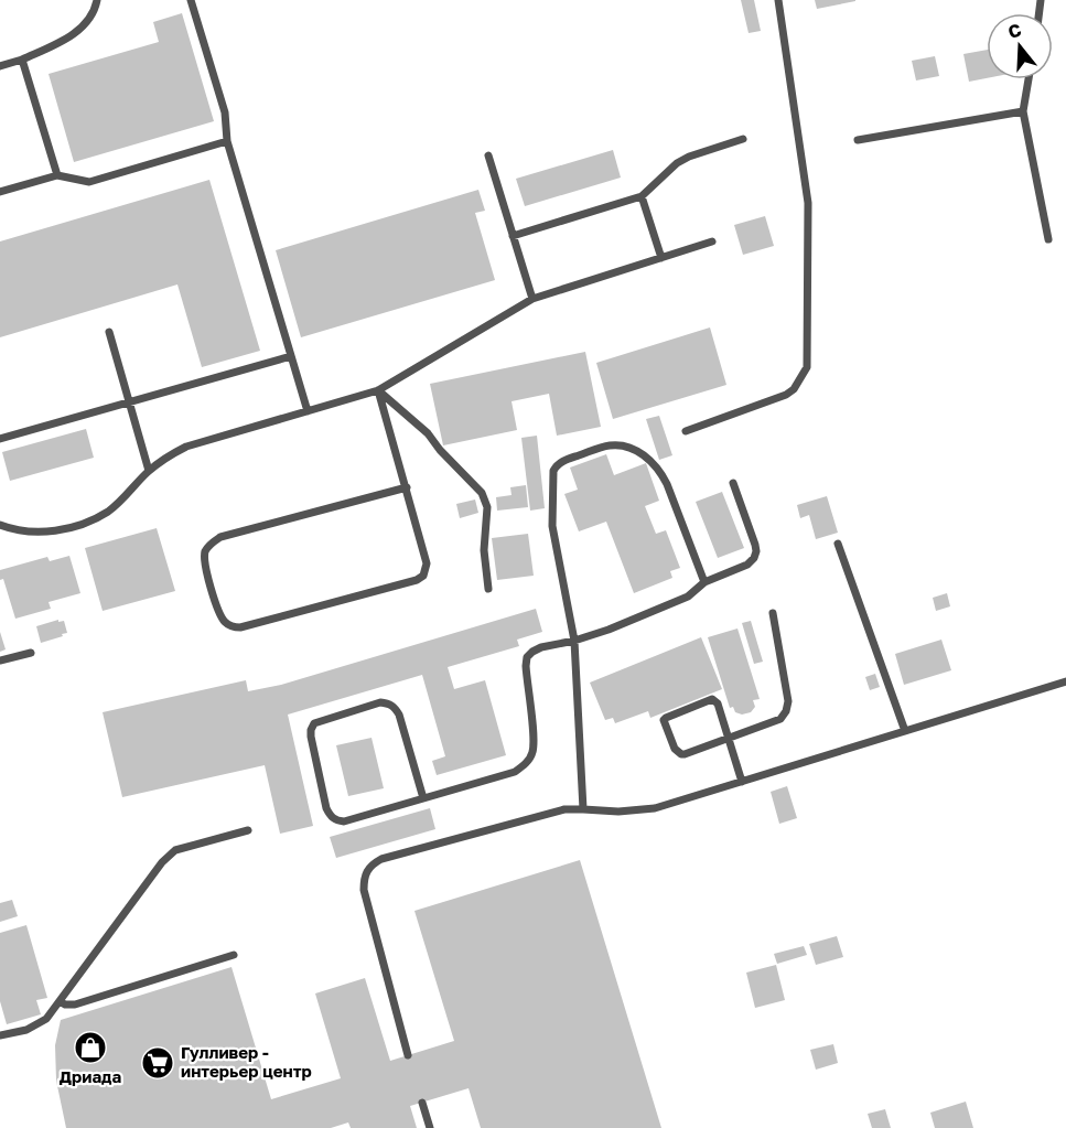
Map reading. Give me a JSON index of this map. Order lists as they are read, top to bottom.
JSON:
{
  "places": {
    "shop": ["Дриада"],
    "supermarket": ["Гулливер - интерьер центр"]
  },
  "north": "top"
}
